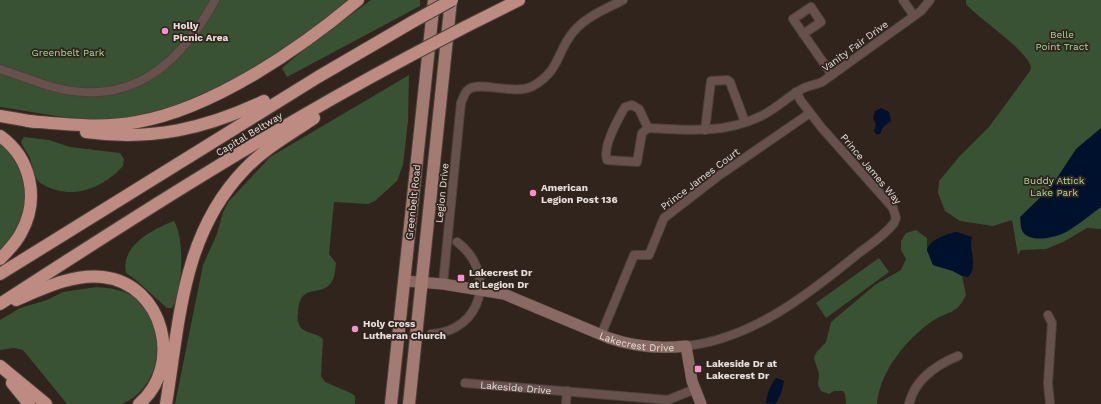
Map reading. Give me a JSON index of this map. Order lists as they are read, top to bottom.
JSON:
{
  "streets": {
    "highway": ["Capital Beltway"],
    "main road": ["Greenbelt Road"],
    "street": [
      "Vanity Fair Drive",
      "Prince James Way",
      "Prince James Court",
      "Legion Drive",
      "Lakecrest Drive",
      "Lakeside Drive"
    ]
  },
  "crossings": [
    ["Capital Beltway", "Greenbelt Road"],
    ["Prince James Way", "Prince James Court"],
    ["Prince James Way", "Lakecrest Drive"],
    ["Prince James Court", "Lakecrest Drive"],
    ["Legion Drive", "Lakecrest Drive"],
    ["Greenbelt Road", "Lakecrest Drive"]
  ],
  "parks": ["Belle Point Tract", "Greenbelt Park", "Buddy Attick Lake Park"],
  "places": {
    "other": ["Holly Picnic Area", "American Legion Post 136", "Holy Cross Lutheran Church"],
    "transit": ["Lakecrest Dr at Legion Dr", "Lakeside Dr at Lakecrest Dr"]
  }
}
